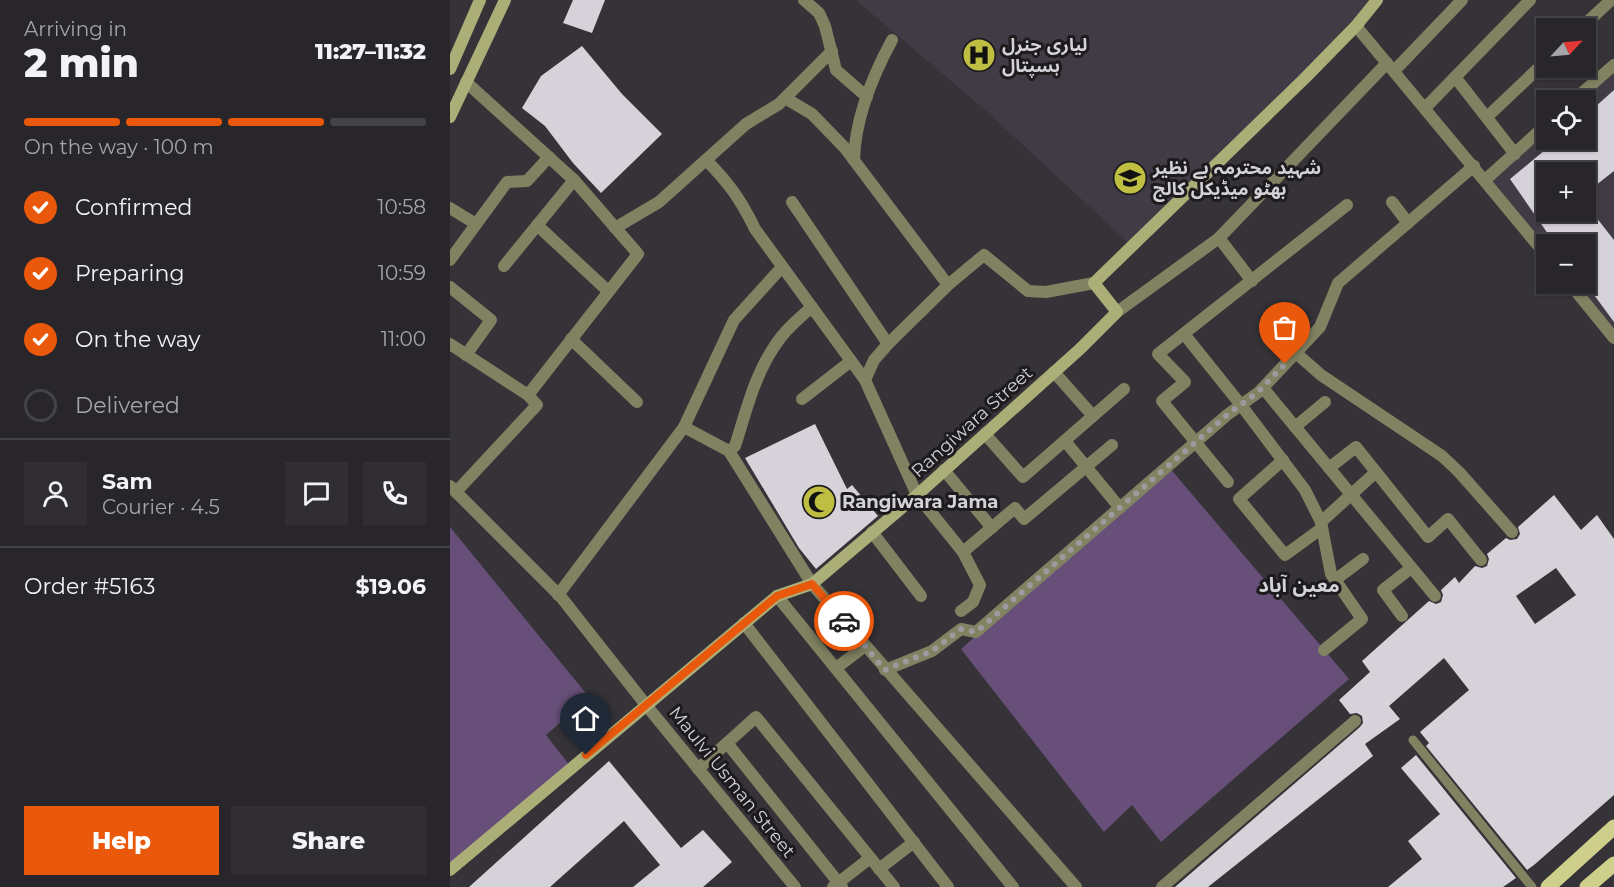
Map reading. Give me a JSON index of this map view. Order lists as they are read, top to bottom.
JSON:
{
  "streets": {
    "street": ["Rangiwara Street", "Maulvi Usman Street"]
  },
  "crossings": [
    ["Rangiwara Street", "Maulvi Usman Street"]
  ],
  "districts": ["معین آباد"],
  "places": {
    "hospital": ["لیاری جنرل ہسپتال"],
    "school or university": ["شہید محترمہ بے نظیر بھٹو میڈیکل کالج"],
    "mosque": ["Rangiwara Jama"]
  },
  "north": "top right",
  "page": {
    "heading": ["2 min", "Arriving in", "11:27–11:32"],
    "panel": [
      "Sam",
      "Courier · 4.5",
      "Order #5163",
      "$19.06"
    ],
    "map_buttons": ["+", "−"],
    "bar": "On the way · 100 m",
    "list": [
      ["Confirmed", "10:58"],
      ["Preparing", "10:59"],
      ["On the way", "11:00"],
      "Delivered"
    ],
    "buttons": ["Help", "Share"]
  }
}
